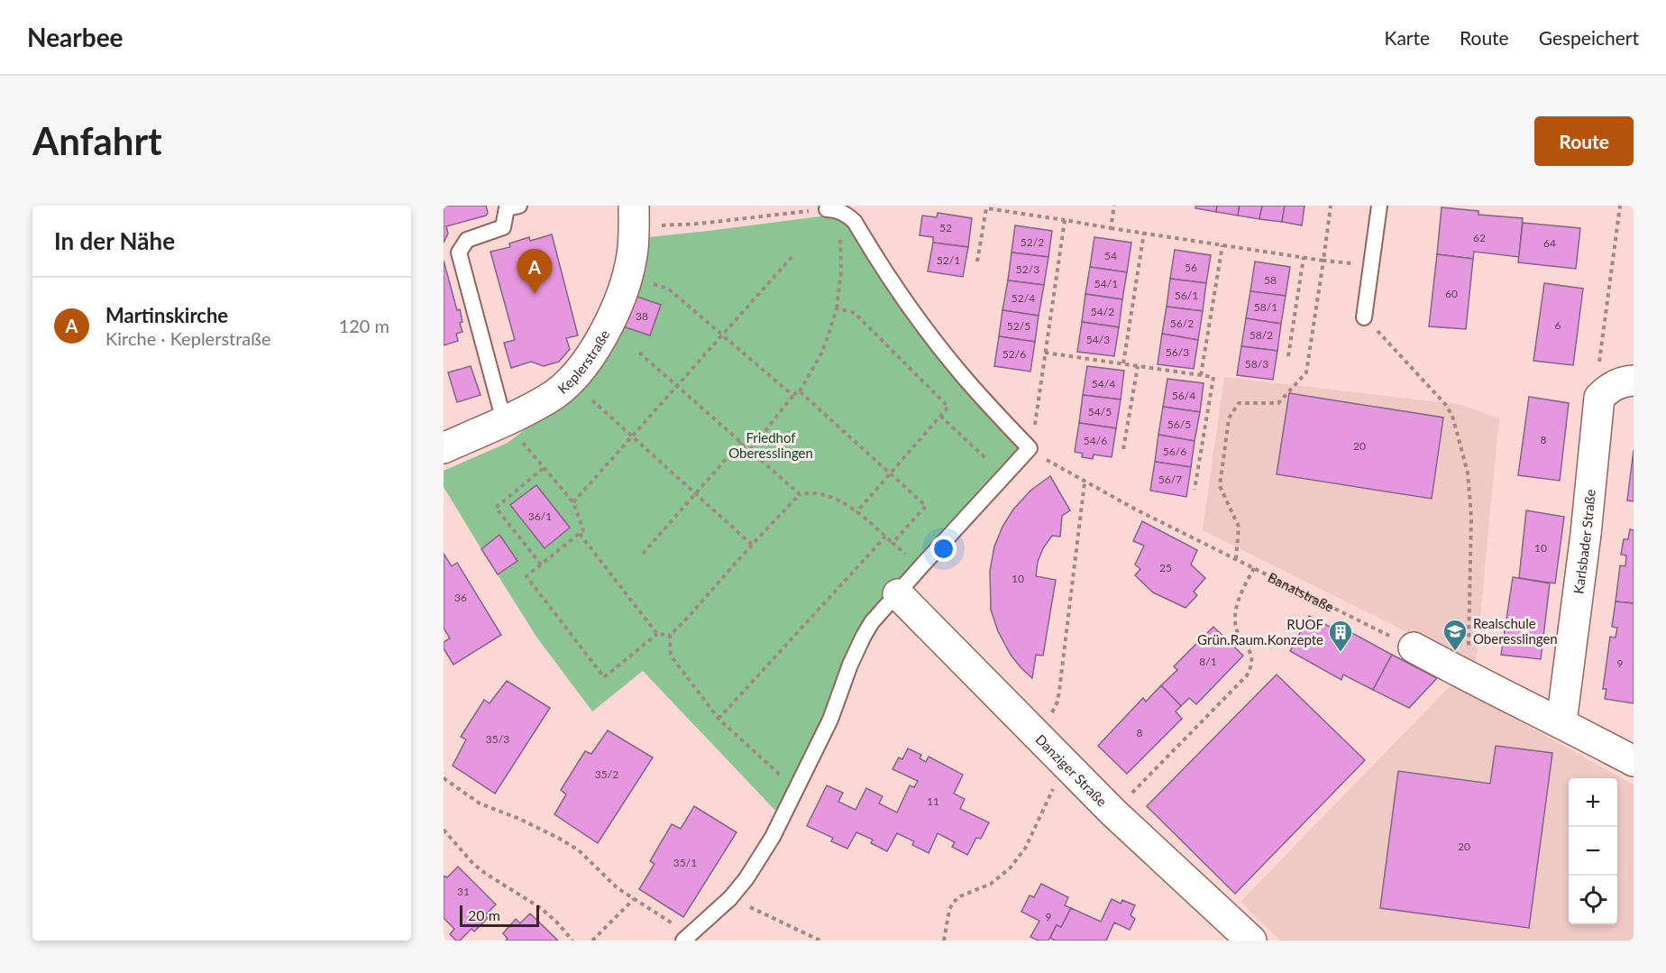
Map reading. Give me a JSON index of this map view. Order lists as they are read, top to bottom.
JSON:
{
  "streets": {
    "street": ["Keplerstraße", "Karlsbader Straße", "Danziger Straße"],
    "path": ["Banatstraße"]
  },
  "parks": ["Friedhof Oberesslingen"],
  "places": {
    "school or university": ["Realschule Oberesslingen"],
    "building": ["RUOF Grün.Raum.Konzepte"]
  },
  "house_numbers": [
    "52",
    "62",
    "52/2",
    "64",
    "54",
    "52/1",
    "56",
    "52/3",
    "58",
    "54/1",
    "60",
    "56/1",
    "52/4",
    "58/1",
    "54/2",
    "38",
    "56/2",
    "6",
    "52/5",
    "58/2",
    "54/3",
    "56/3",
    "52/6",
    "58/3",
    "54/4",
    "56/4",
    "54/5",
    "56/5",
    "8",
    "54/6",
    "20",
    "56/6",
    "56/7",
    "36/1",
    "10",
    "25",
    "10",
    "36",
    "8/1",
    "9",
    "8",
    "35/3",
    "35/2",
    "11",
    "20",
    "35/1",
    "31",
    "9"
  ],
  "scale_bar": "20 m",
  "page": {
    "header": "Nearbee",
    "nav": ["Karte", "Route", "Gespeichert"],
    "buttons": "Route",
    "title": "Anfahrt",
    "heading": "In der Nähe",
    "pins": "A",
    "list": [
      {
        "mark": "A",
        "name": "Martinskirche",
        "note": "Kirche · Keplerstraße",
        "value": "120 m"
      }
    ],
    "map_buttons": ["+", "−"],
    "scale": "20 m"
  }
}
